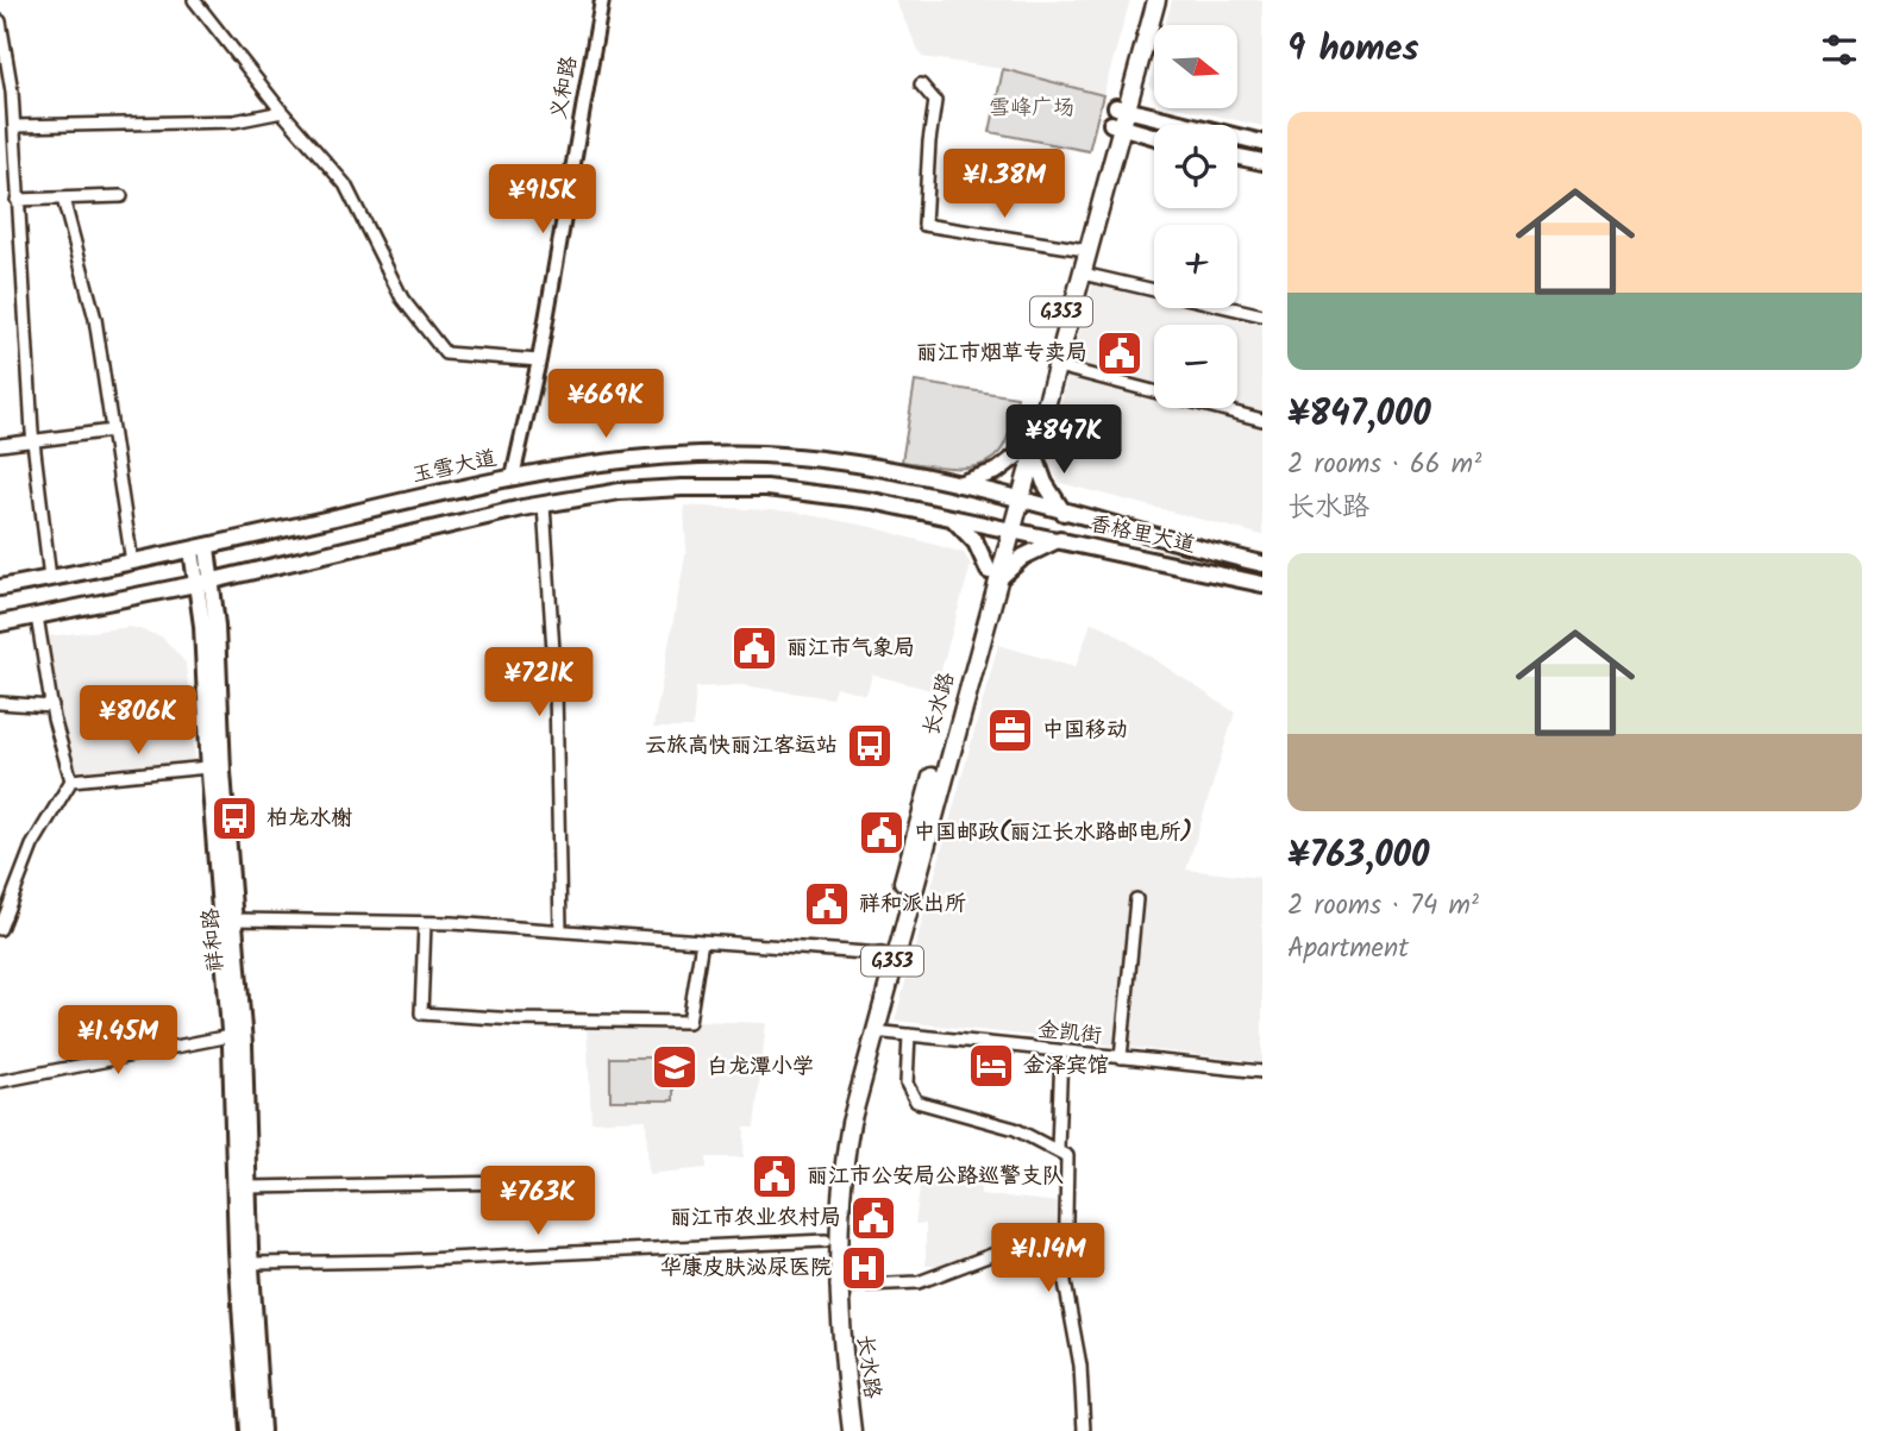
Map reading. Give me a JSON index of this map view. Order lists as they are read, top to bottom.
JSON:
{
  "streets": {
    "highway": ["G353", "长水路"],
    "main road": ["玉雪大道", "香格里大道", "祥和路"],
    "street": ["义和路", "金凯街"]
  },
  "crossings": [
    ["义和路", "玉雪大道"],
    ["玉雪大道", "香格里大道"],
    ["玉雪大道", "长水路"],
    ["玉雪大道", "祥和路"],
    ["香格里大道", "长水路"],
    ["长水路", "金凯街"]
  ],
  "parks": ["雪峰广场"],
  "places": {
    "public building": [
      "丽江市烟草专卖局",
      "丽江市气象局",
      "中国邮政(丽江长水路邮电所)",
      "祥和派出所",
      "丽江市公安局公路巡警支队",
      "丽江市农业农村局"
    ],
    "office": ["中国移动"],
    "bus stop": ["云旅高快丽江客运站", "柏龙水榭"],
    "hotel": ["金泽宾馆"],
    "school or university": ["白龙潭小学"],
    "hospital": ["华康皮肤泌尿医院"]
  },
  "north": "right",
  "page": {
    "heading": "9 homes",
    "map_buttons": ["+", "−"],
    "list": [
      {
        "name": "¥847,000",
        "note": "2 rooms · 66 m² · 长水路"
      },
      {
        "name": "¥763,000",
        "note": "2 rooms · 74 m² · Apartment"
      }
    ],
    "price": [
      "¥1.38M",
      "¥915K",
      "¥669K",
      "¥847K",
      "¥721K",
      "¥806K",
      "¥1.45M",
      "¥763K",
      "¥1.14M"
    ]
  }
}
